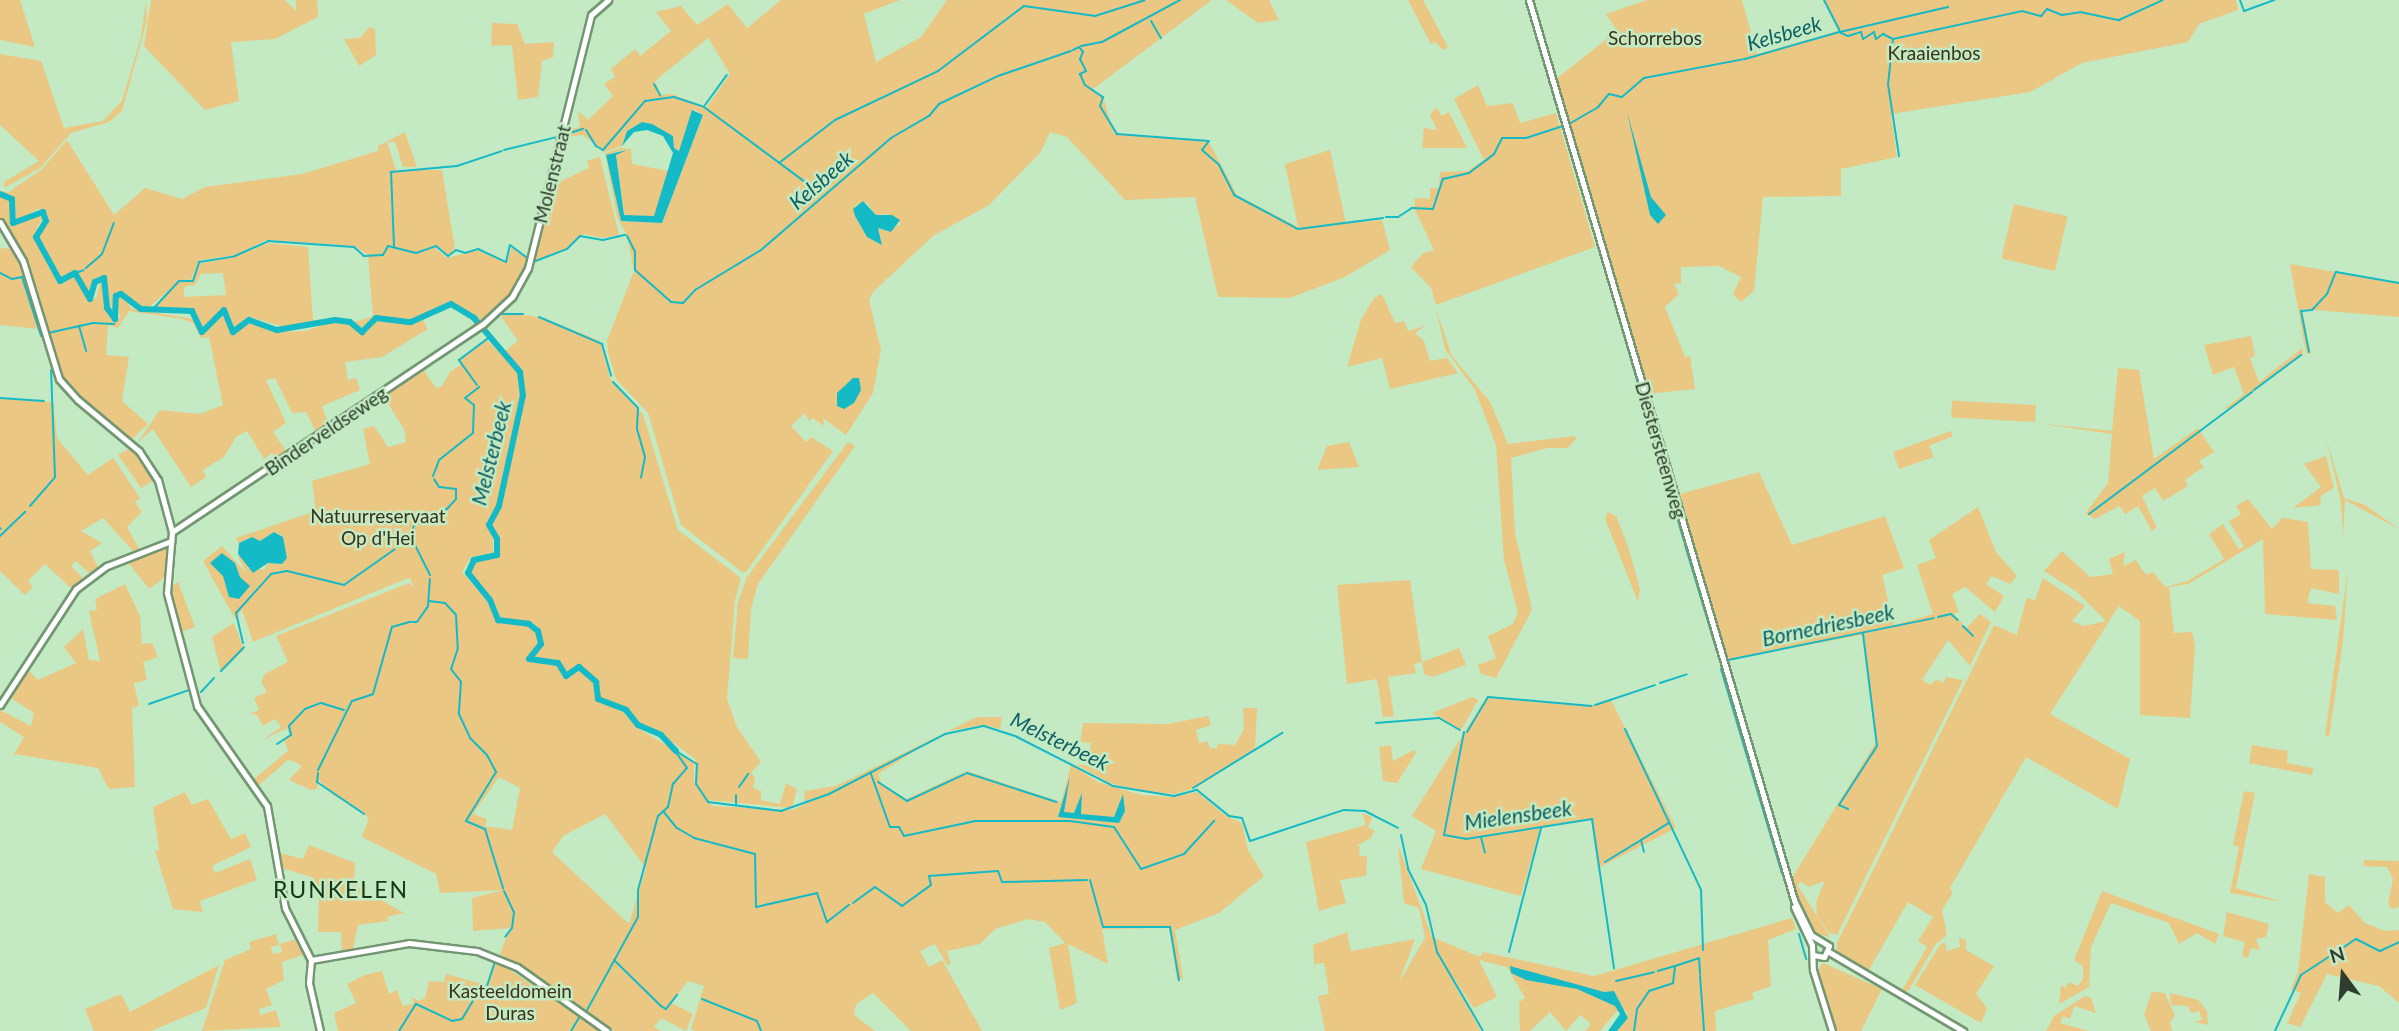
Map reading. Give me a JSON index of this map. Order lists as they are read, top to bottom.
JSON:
{
  "streets": {
    "street": ["Molenstraat", "Binderveldseweg", "Diestersteenweg"]
  },
  "crossings": [
    ["Molenstraat", "Binderveldseweg"]
  ],
  "districts": ["RUNKELEN"],
  "water": [
    "Kelsbeek",
    "Melsterbeek",
    "Bornedriesbeek",
    "Mielensbeek"
  ],
  "parks": [
    "Schorrebos",
    "Kraaienbos",
    "Natuurreservaat Op d'Hei",
    "Kasteeldomein Duras"
  ],
  "north": "top"
}
